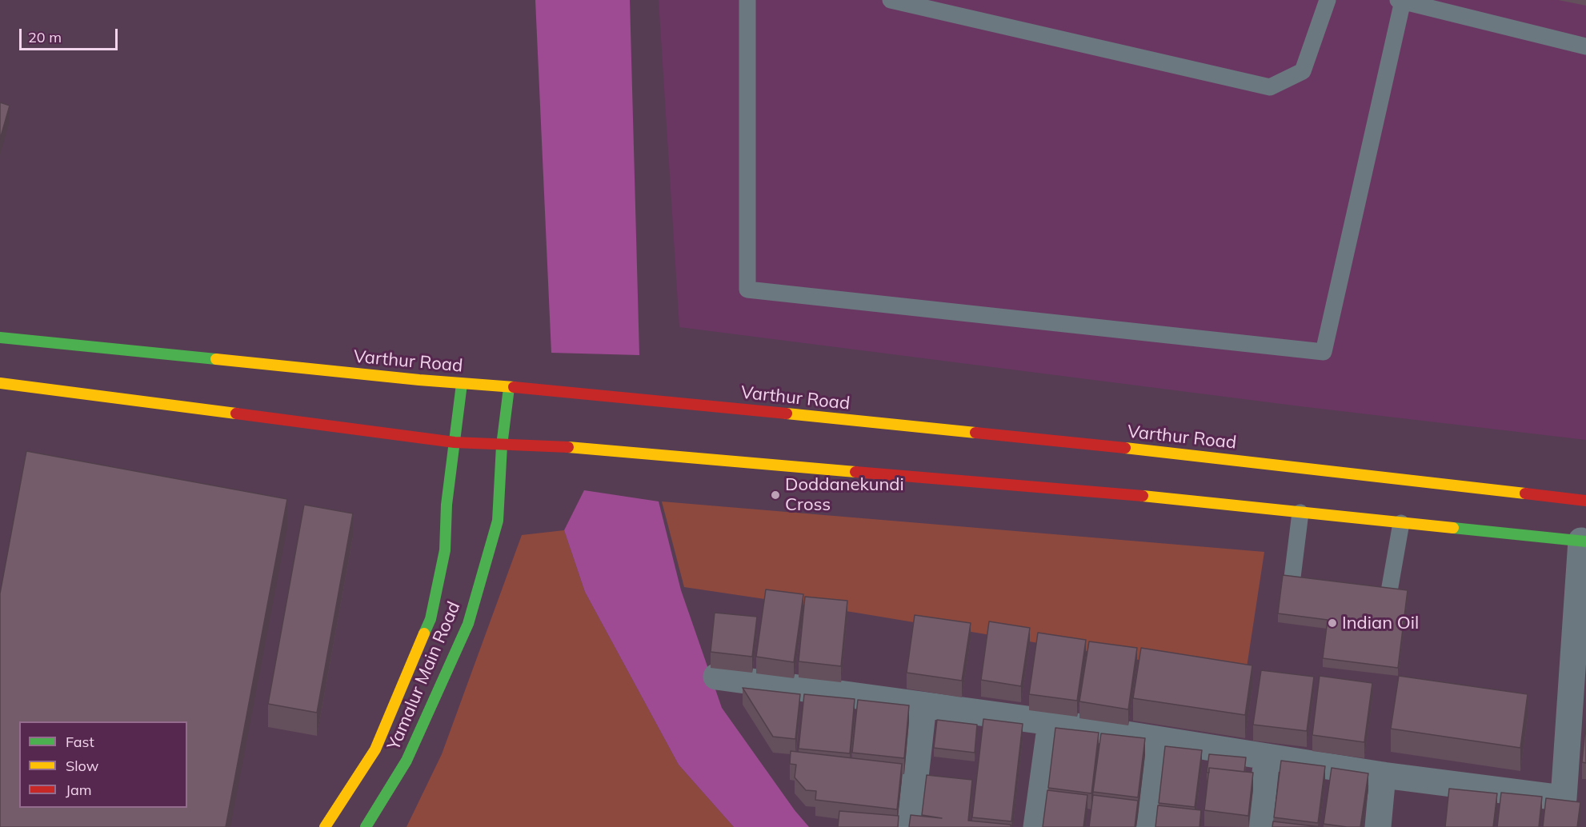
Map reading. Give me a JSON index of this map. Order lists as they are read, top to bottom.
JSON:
{
  "streets": {
    "main road": ["Varthur Road", "Yamalur Main Road"]
  },
  "crossings": [
    ["Varthur Road", "Yamalur Main Road"]
  ],
  "places": ["Doddanekundi Cross", "Indian Oil"],
  "legend": ["Fast", "Slow", "Jam"],
  "scale_bar": "20 m"
}
